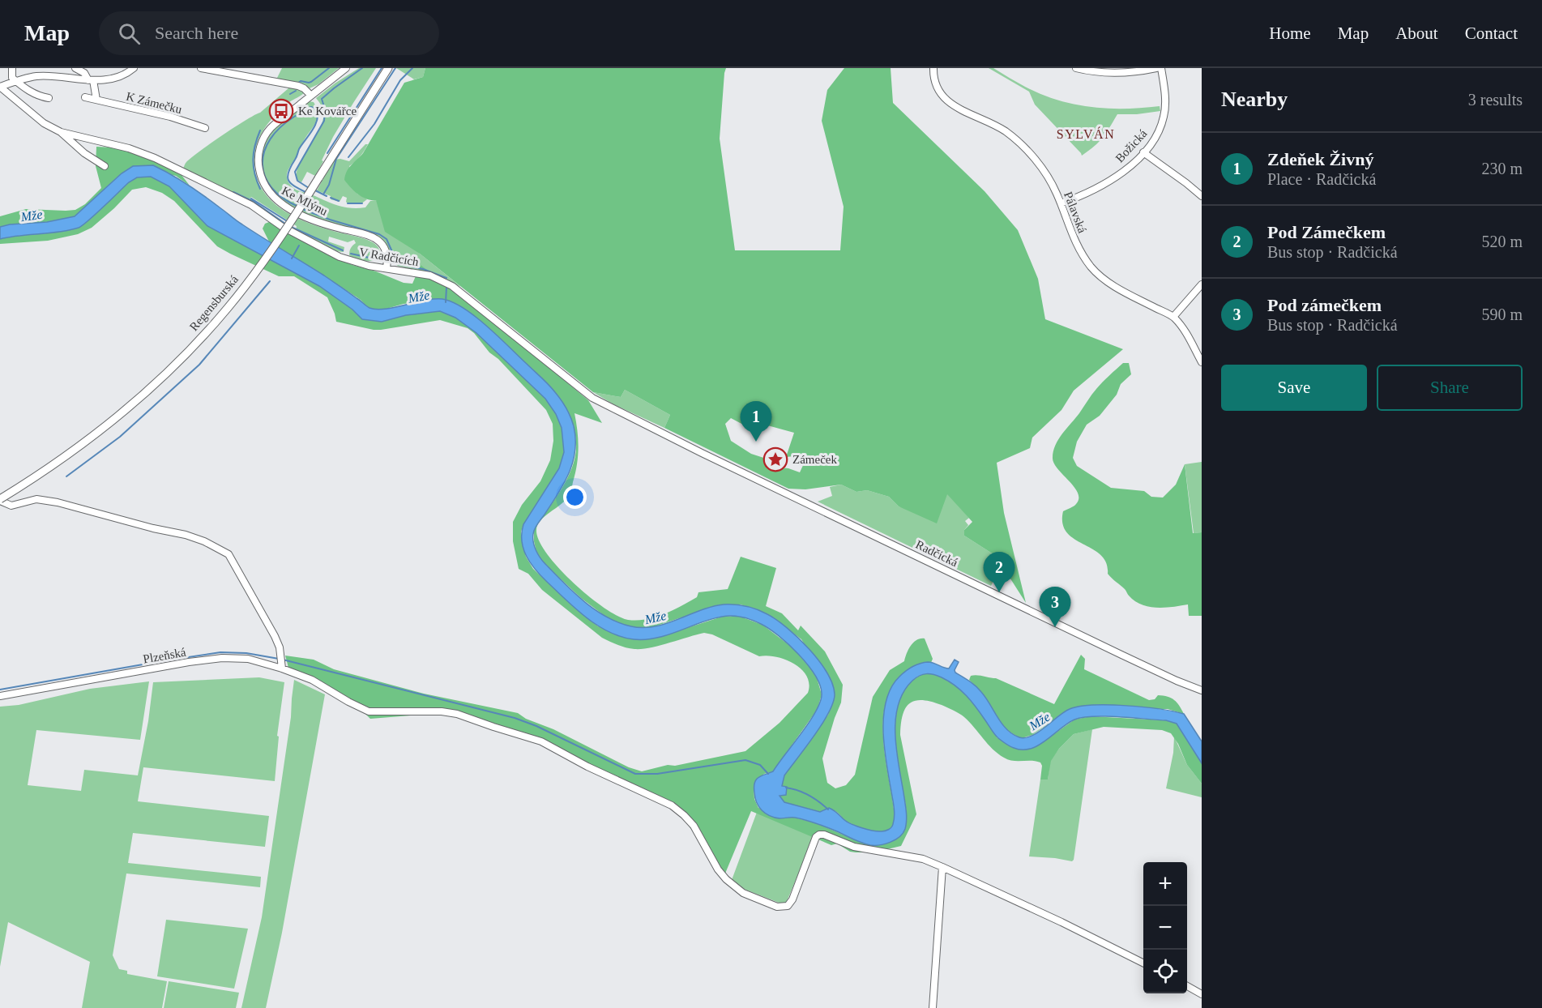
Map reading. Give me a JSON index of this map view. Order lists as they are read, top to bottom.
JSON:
{
  "streets": {
    "main road": ["Regensburská"],
    "street": [
      "K Zámečku",
      "Božická",
      "Ke Mlýnu",
      "Pálavská",
      "V Radčicích",
      "Radčická",
      "Plzeňská"
    ]
  },
  "crossings": [
    ["Božická", "Pálavská"],
    ["Ke Mlýnu", "V Radčicích"],
    ["V Radčicích", "Radčická"]
  ],
  "districts": ["SYLVÁN"],
  "water": ["Mže"],
  "places": {
    "bus stop": ["Ke Kovářce"],
    "place": ["Zámeček"]
  },
  "page": {
    "header": "Map",
    "search": "Search here",
    "nav": [
      "Home",
      "Map",
      "About",
      "Contact"
    ],
    "heading": ["Nearby", "3 results"],
    "list": [
      {
        "mark": "1",
        "name": "Zdeňek Živný",
        "note": "Place · Radčická",
        "value": "230 m"
      },
      {
        "mark": "2",
        "name": "Pod Zámečkem",
        "note": "Bus stop · Radčická",
        "value": "520 m"
      },
      {
        "mark": "3",
        "name": "Pod zámečkem",
        "note": "Bus stop · Radčická",
        "value": "590 m"
      }
    ],
    "buttons": ["Save", "Share"],
    "pins": ["1", "2", "3"],
    "map_buttons": ["+", "−"]
  }
}
